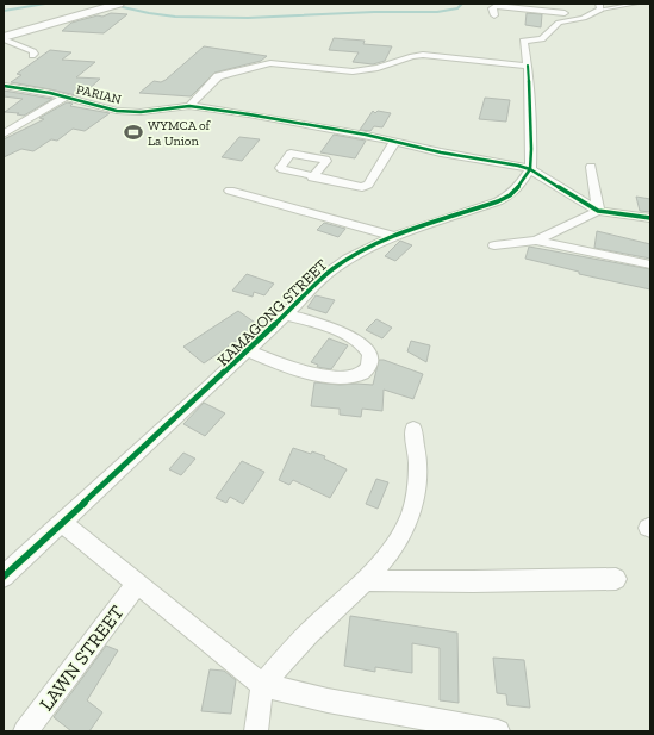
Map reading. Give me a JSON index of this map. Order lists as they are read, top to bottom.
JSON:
{
  "streets": {
    "street": ["PARIAN", "KAMAGONG STREET", "LAWN STREET"]
  },
  "crossings": [
    ["PARIAN", "KAMAGONG STREET"]
  ],
  "places": {
    "sports": ["WYMCA of La Union"]
  }
}
